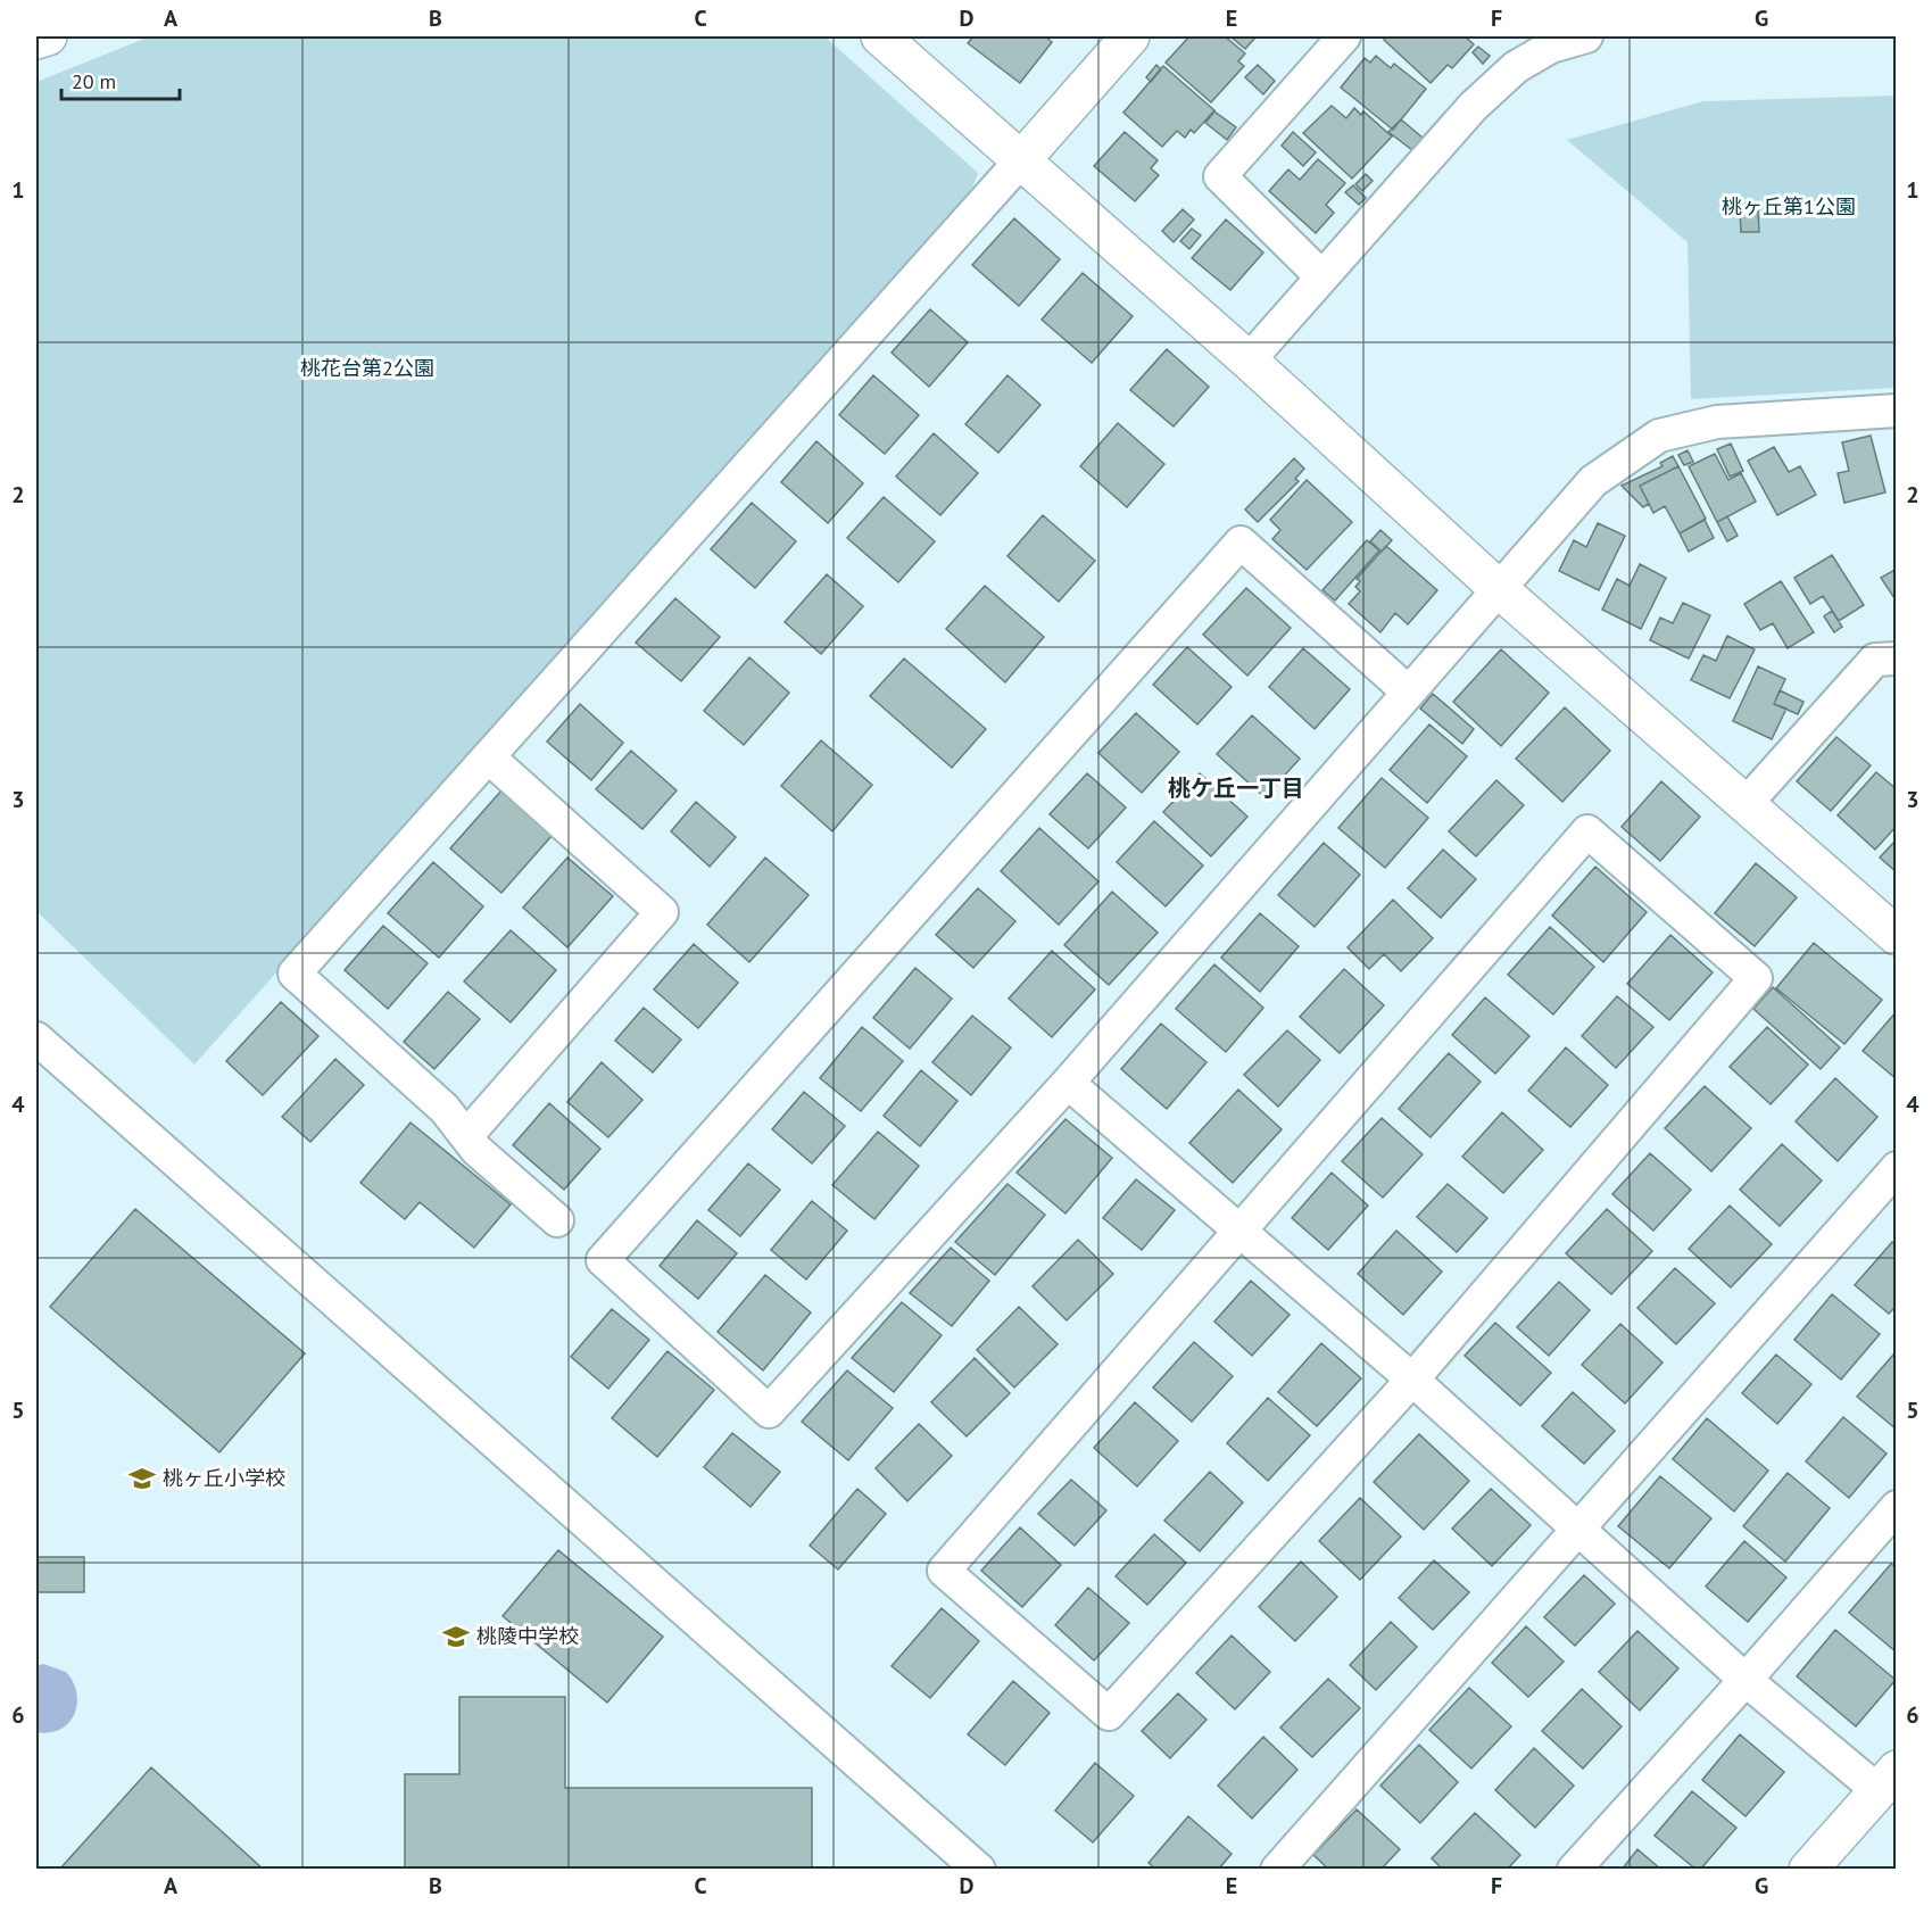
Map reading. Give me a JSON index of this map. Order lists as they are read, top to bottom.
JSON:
{
  "districts": ["桃ケ丘一丁目"],
  "parks": ["桃ヶ丘第1公園", "桃花台第2公園"],
  "places": {
    "school or university": ["桃ヶ丘小学校", "桃陵中学校"]
  },
  "scale_bar": "20 m",
  "grid": {
    "columns": [
      "A",
      "B",
      "C",
      "D",
      "E",
      "F",
      "G"
    ],
    "rows": [
      "1",
      "2",
      "3",
      "4",
      "5",
      "6"
    ]
  }
}
